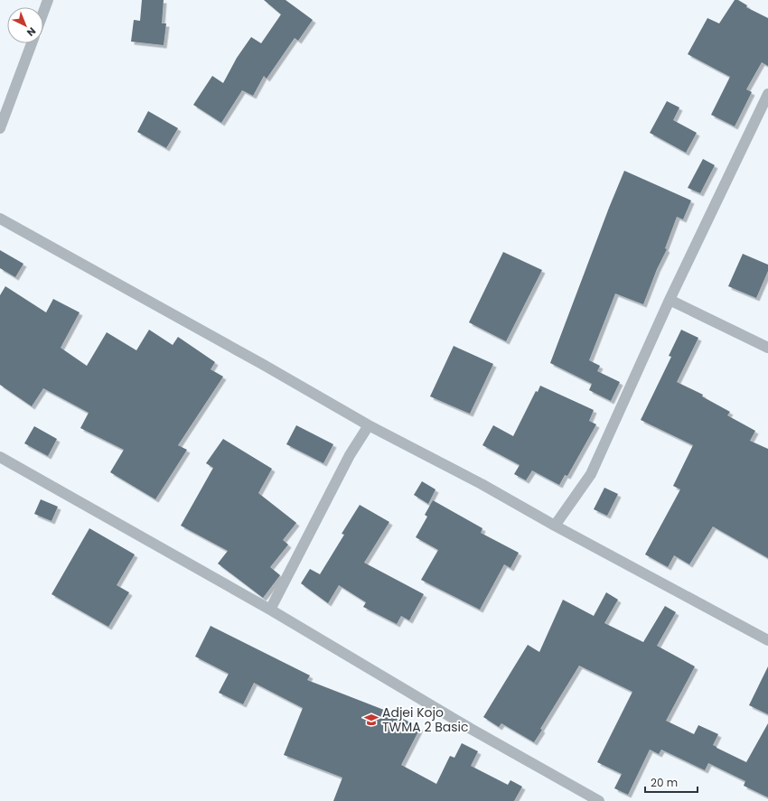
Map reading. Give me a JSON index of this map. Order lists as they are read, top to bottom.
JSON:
{
  "places": {
    "school or university": ["Adjei Kojo TWMA 2 Basic"]
  },
  "scale_bar": "20 m",
  "north": "bottom right"
}
